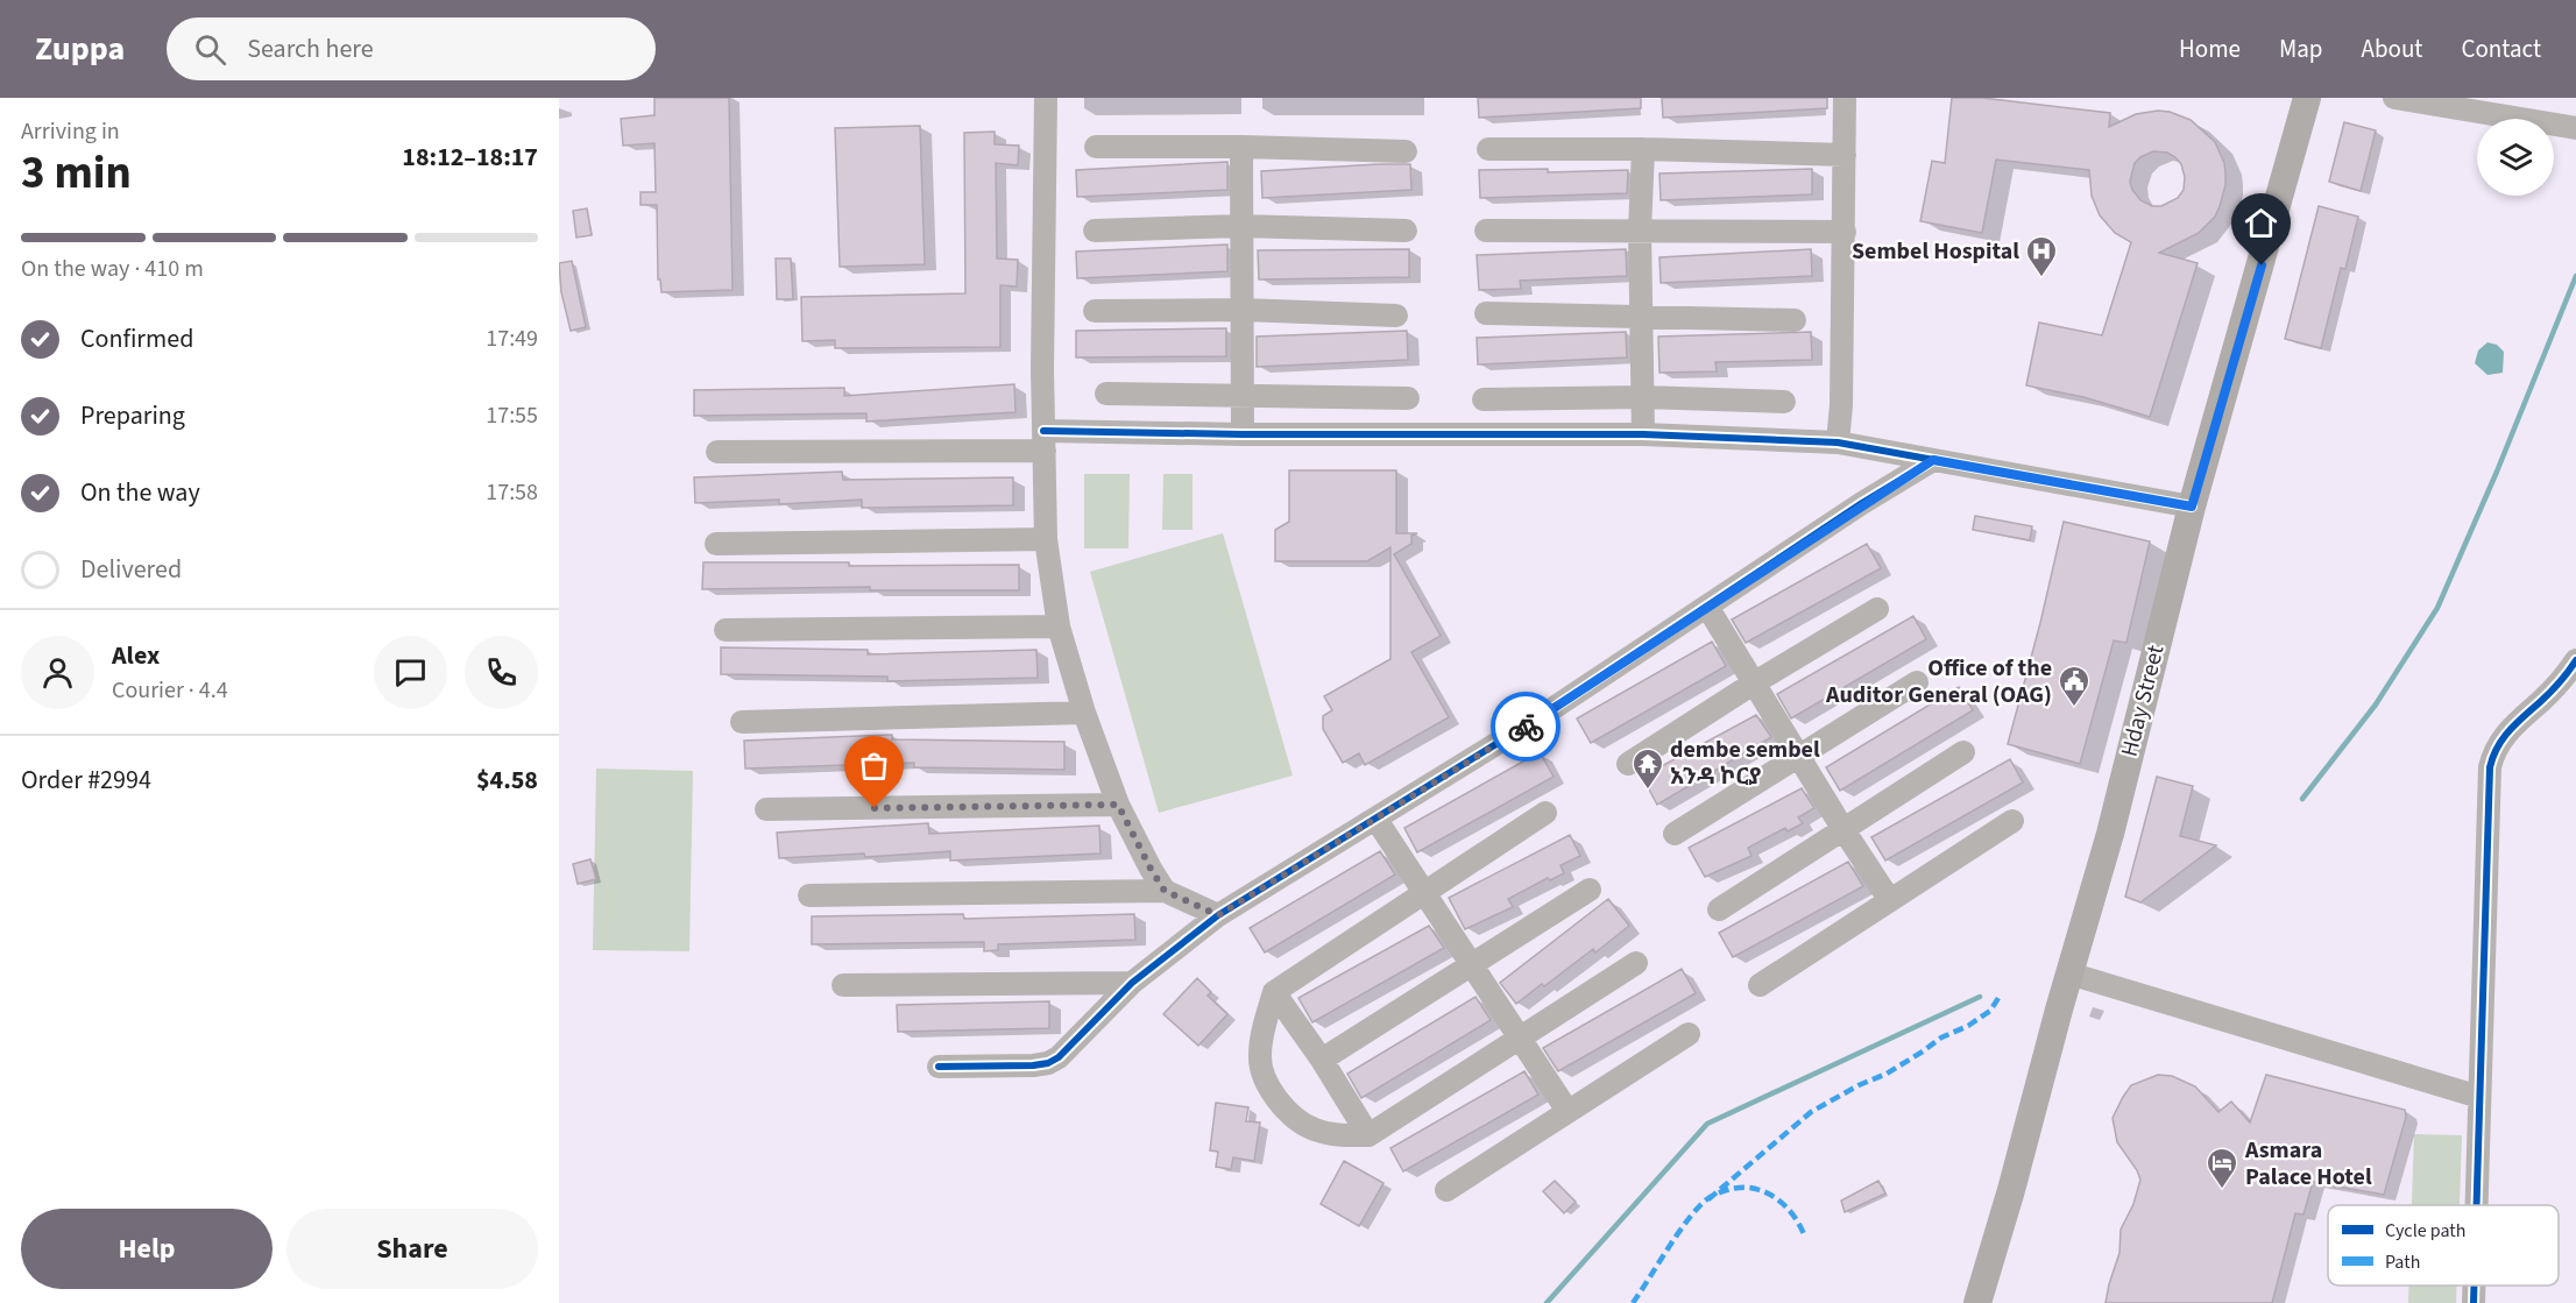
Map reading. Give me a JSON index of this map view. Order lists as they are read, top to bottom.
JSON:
{
  "streets": {
    "main road": ["Hday Street"]
  },
  "places": {
    "hospital": ["Sembel Hospital"],
    "public building": ["Office of the Auditor General (OAG)"],
    "temple": ["dembe sembel አንዳ ኮርያ"],
    "hotel": ["Asmara Palace Hotel"]
  },
  "legend": ["Cycle path", "Path"],
  "page": {
    "header": "Zuppa",
    "search": "Search here",
    "nav": [
      "Home",
      "Map",
      "About",
      "Contact"
    ],
    "heading": ["3 min", "Arriving in", "18:12–18:17"],
    "panel": [
      "Alex",
      "Courier · 4.4",
      "Order #2994",
      "$4.58"
    ],
    "bar": "On the way · 410 m",
    "list": [
      ["Confirmed", "17:49"],
      ["Preparing", "17:55"],
      ["On the way", "17:58"],
      "Delivered"
    ],
    "buttons": ["Help", "Share"]
  }
}
